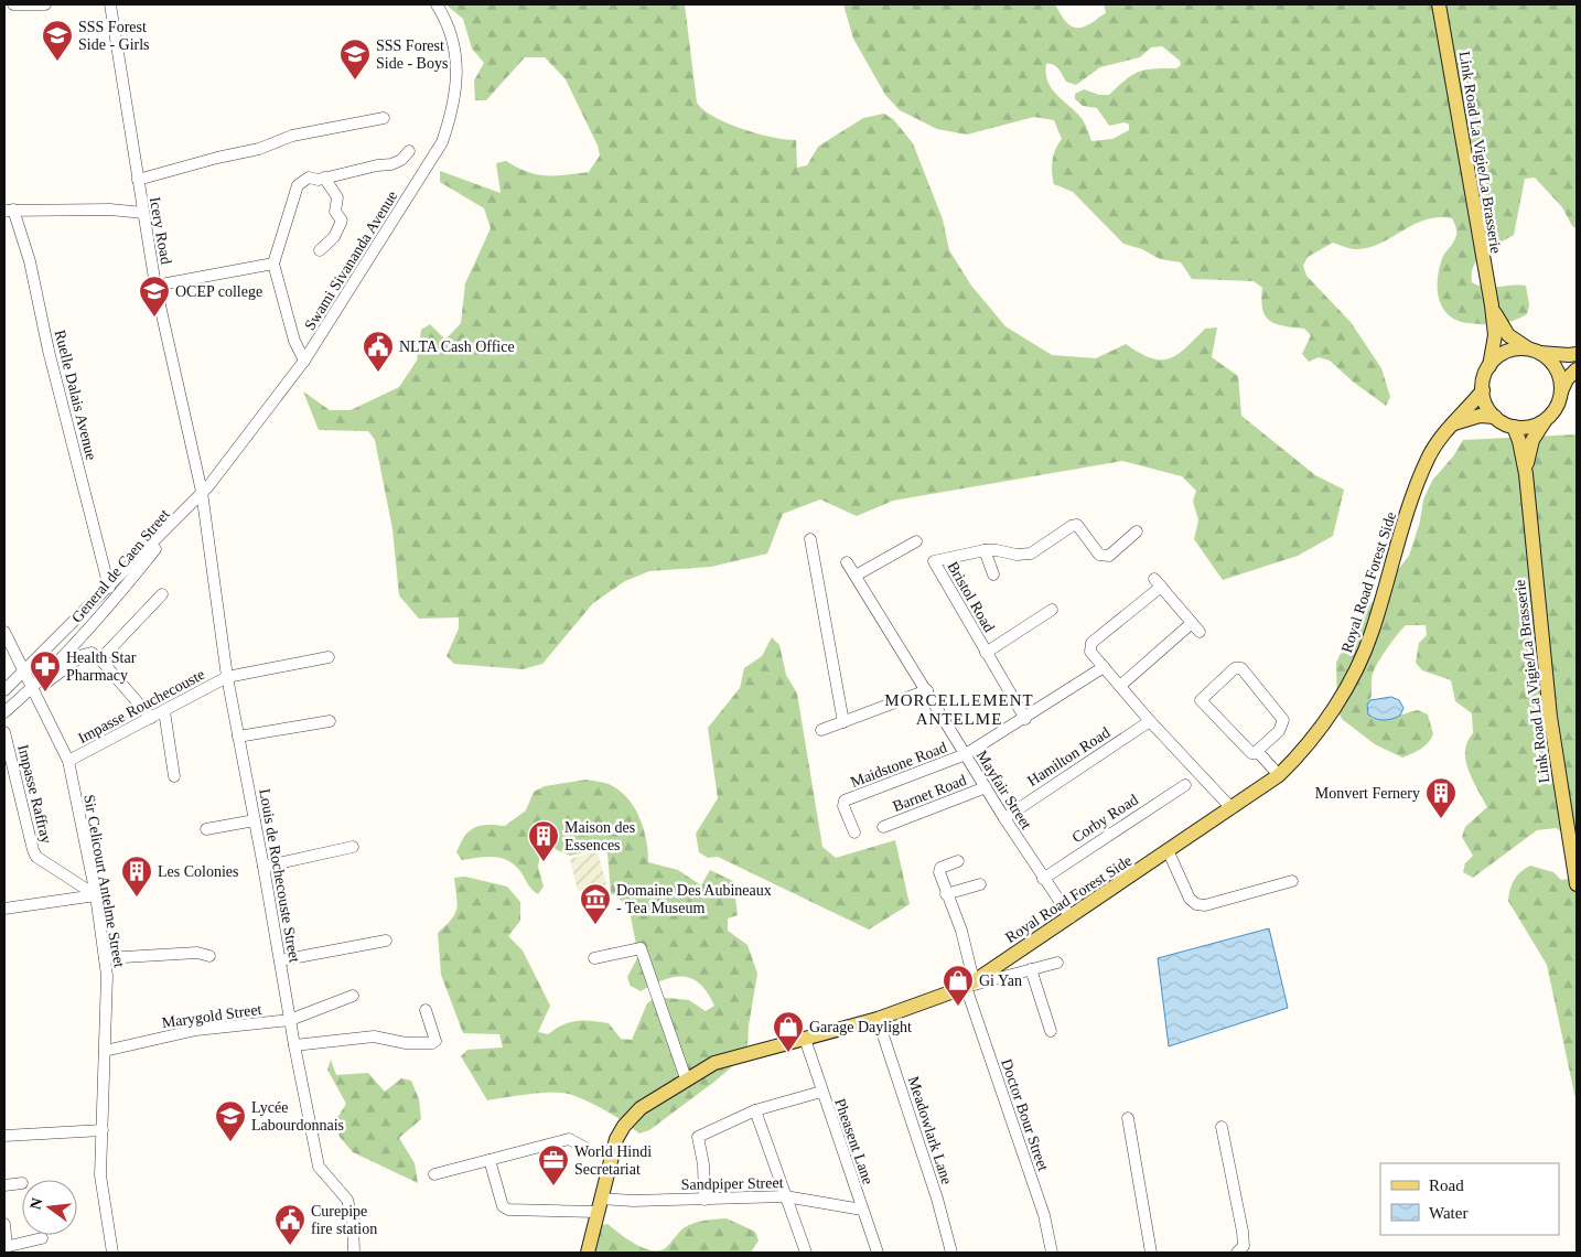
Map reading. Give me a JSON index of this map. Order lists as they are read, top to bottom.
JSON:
{
  "streets": {
    "main road": ["Link Road La Vigie/La Brasserie", "Royal Road Forest Side"],
    "street": [
      "Icery Road",
      "Swami Sivananda Avenue",
      "Ruelle Dalais Avenue",
      "General de Caen Street",
      "Bristol Road",
      "Impasse Rouchecouste",
      "Hamilton Road",
      "Maidstone Road",
      "Mayfair Street",
      "Barnet Road",
      "Impasse Raffray",
      "Corby Road",
      "Louis de Rochecouste Street",
      "Sir Celicourt Antelme Street",
      "Marygold Street",
      "Doctor Bour Street",
      "Meadowlark Lane",
      "Pheasent Lane",
      "Sandpiper Street"
    ]
  },
  "crossings": [
    ["Icery Road", "Swami Sivananda Avenue"],
    ["Icery Road", "Louis de Rochecouste Street"],
    ["Swami Sivananda Avenue", "General de Caen Street"],
    ["Swami Sivananda Avenue", "Louis de Rochecouste Street"],
    ["Ruelle Dalais Avenue", "General de Caen Street"],
    ["General de Caen Street", "Sir Celicourt Antelme Street"],
    ["Royal Road Forest Side", "Mayfair Street"],
    ["Royal Road Forest Side", "Doctor Bour Street"],
    ["Royal Road Forest Side", "Meadowlark Lane"],
    ["Royal Road Forest Side", "Pheasent Lane"],
    ["Royal Road Forest Side", "Sandpiper Street"],
    ["Impasse Rouchecouste", "Louis de Rochecouste Street"],
    ["Impasse Rouchecouste", "Sir Celicourt Antelme Street"],
    ["Hamilton Road", "Mayfair Street"],
    ["Maidstone Road", "Mayfair Street"],
    ["Mayfair Street", "Barnet Road"],
    ["Mayfair Street", "Corby Road"],
    ["Impasse Raffray", "Sir Celicourt Antelme Street"],
    ["Louis de Rochecouste Street", "Marygold Street"],
    ["Sir Celicourt Antelme Street", "Marygold Street"],
    ["Pheasent Lane", "Sandpiper Street"]
  ],
  "districts": ["MORCELLEMENT ANTELME"],
  "places": {
    "school or university": [
      "SSS Forest Side - Girls",
      "SSS Forest Side - Boys",
      "OCEP college",
      "Lycée Labourdonnais"
    ],
    "public building": ["NLTA Cash Office", "Curepipe fire station"],
    "pharmacy": ["Health Star Pharmacy"],
    "building": ["Monvert Fernery", "Maison des Essences", "Les Colonies"],
    "museum": ["Domaine Des Aubineaux - Tea Museum"],
    "shop": ["Gi Yan", "Garage Daylight"],
    "office": ["World Hindi Secretariat"]
  },
  "legend": ["Road", "Water"],
  "north": "left"
}
